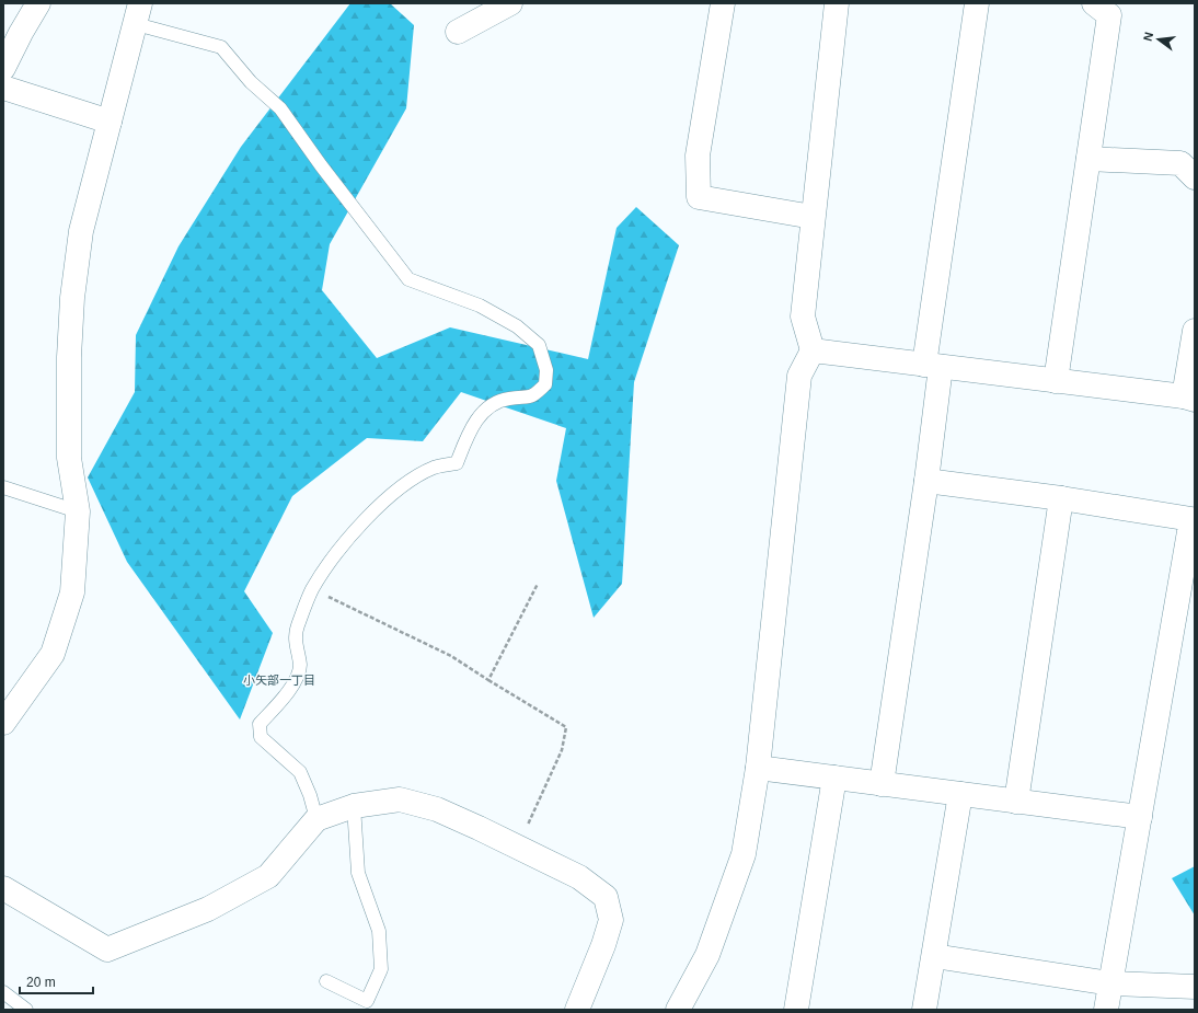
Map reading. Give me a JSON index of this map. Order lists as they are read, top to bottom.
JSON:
{
  "districts": ["小矢部一丁目"],
  "scale_bar": "20 m",
  "north": "left"
}
